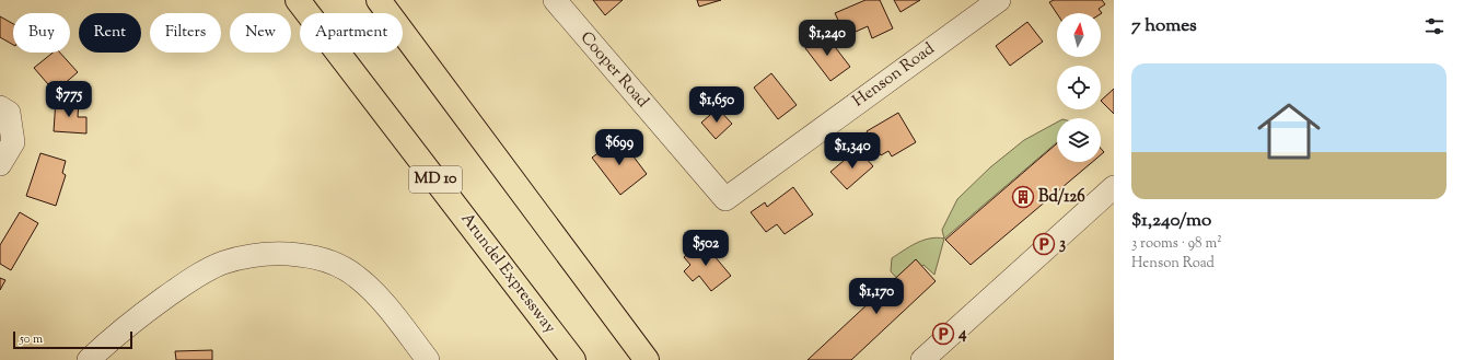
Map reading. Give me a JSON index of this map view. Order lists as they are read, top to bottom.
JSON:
{
  "streets": {
    "highway": ["MD 10", "Arundel Expressway"],
    "street": ["Cooper Road", "Henson Road"]
  },
  "crossings": [
    ["Cooper Road", "Henson Road"]
  ],
  "places": {
    "building": ["Bd/126"],
    "parking": ["3", "4"]
  },
  "scale_bar": "50 m",
  "north": "top",
  "page": {
    "heading": "7 homes",
    "chip": [
      "Buy",
      "Rent",
      "Filters",
      "New",
      "Apartment"
    ],
    "price": [
      "$1,240",
      "$775",
      "$1,650",
      "$699",
      "$1,340",
      "$502",
      "$1,170"
    ],
    "list": [
      {
        "name": "$1,240/mo",
        "note": "3 rooms · 98 m² · Henson Road"
      }
    ],
    "scale": "50 m"
  }
}
